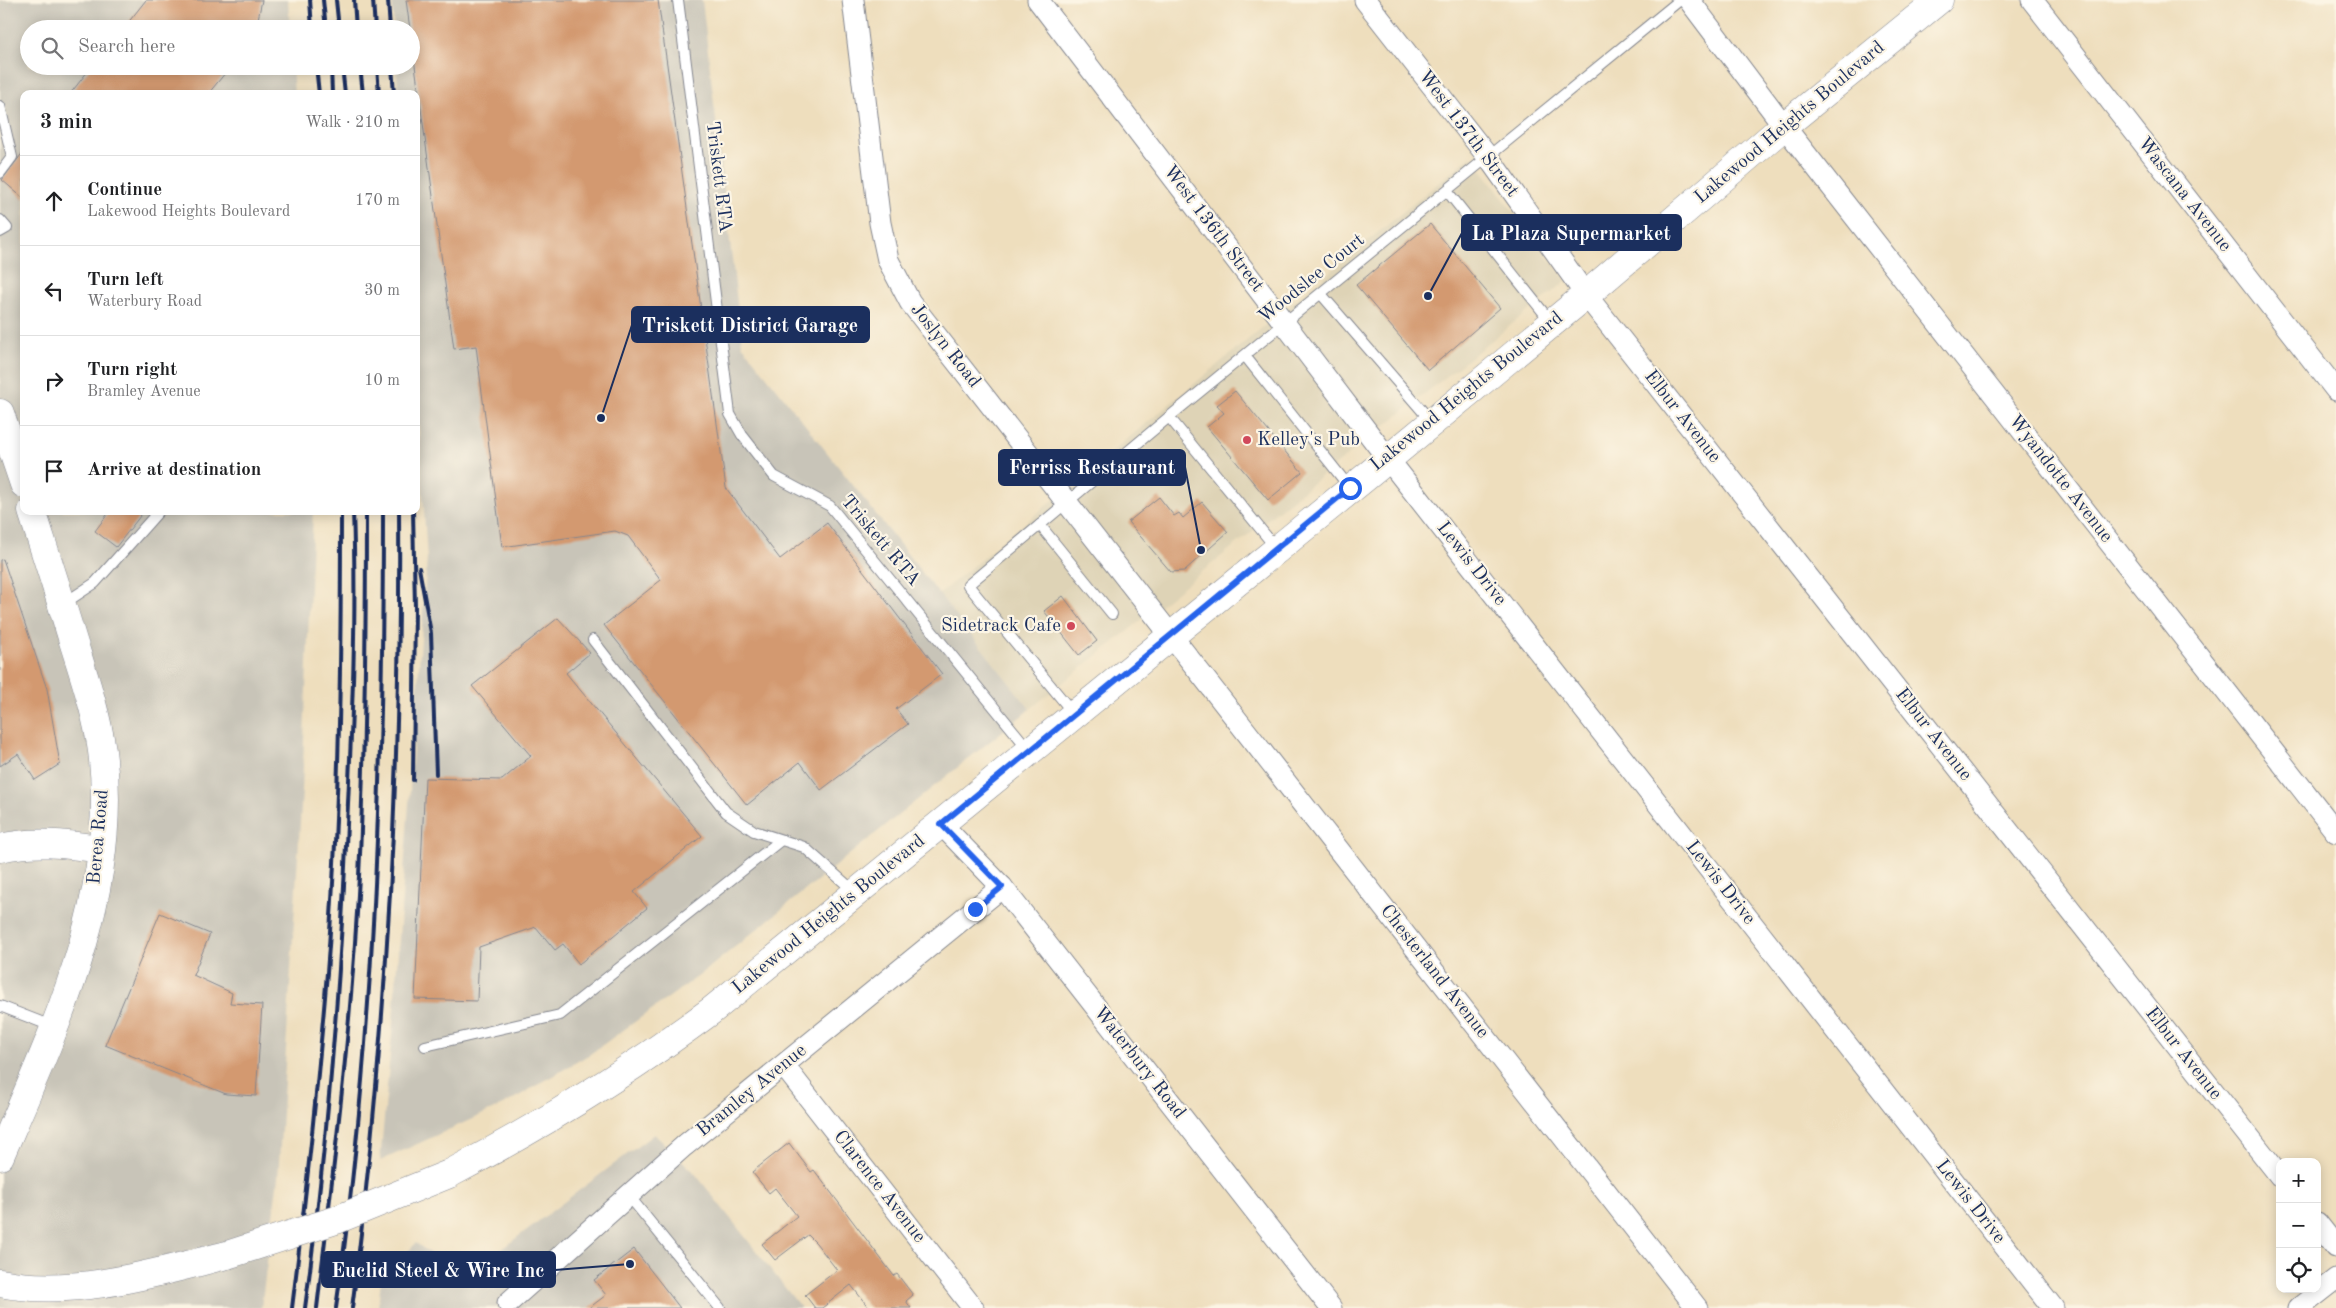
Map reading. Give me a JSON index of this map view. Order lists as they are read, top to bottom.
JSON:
{
  "streets": {
    "main road": ["Lakewood Heights Boulevard", "Berea Road"],
    "street": [
      "West 137th Street",
      "Wascana Avenue",
      "West 136th Street",
      "Joslyn Road",
      "Elbur Avenue",
      "Wyandotte Avenue",
      "Lewis Drive",
      "Chesterland Avenue",
      "Waterbury Road",
      "Bramley Avenue",
      "Clarence Avenue"
    ],
    "lane": ["Triskett RTA", "Woodslee Court"]
  },
  "crossings": [
    ["Lakewood Heights Boulevard", "West 137th Street"],
    ["Lakewood Heights Boulevard", "Triskett RTA"],
    ["Lakewood Heights Boulevard", "West 136th Street"],
    ["Lakewood Heights Boulevard", "Woodslee Court"],
    ["Lakewood Heights Boulevard", "Joslyn Road"],
    ["Lakewood Heights Boulevard", "Elbur Avenue"],
    ["Lakewood Heights Boulevard", "Wyandotte Avenue"],
    ["Lakewood Heights Boulevard", "Lewis Drive"],
    ["Lakewood Heights Boulevard", "Chesterland Avenue"],
    ["Lakewood Heights Boulevard", "Waterbury Road"],
    ["West 137th Street", "Woodslee Court"],
    ["West 137th Street", "Elbur Avenue"],
    ["West 136th Street", "Woodslee Court"],
    ["West 136th Street", "Lewis Drive"],
    ["Woodslee Court", "Joslyn Road"],
    ["Joslyn Road", "Chesterland Avenue"],
    ["Waterbury Road", "Bramley Avenue"],
    ["Bramley Avenue", "Clarence Avenue"]
  ],
  "places": [
    "La Plaza Supermarket",
    "Triskett District Garage",
    "Kelley's Pub",
    "Ferriss Restaurant",
    "Sidetrack Cafe",
    "Euclid Steel & Wire Inc"
  ],
  "page": {
    "search": "Search here",
    "heading": ["3 min", "Walk · 210 m"],
    "list": [
      ["Continue", "Lakewood Heights Boulevard", "170 m"],
      ["Turn left", "Waterbury Road", "30 m"],
      ["Turn right", "Bramley Avenue", "10 m"],
      "Arrive at destination"
    ],
    "map_buttons": ["+", "−"]
  }
}
